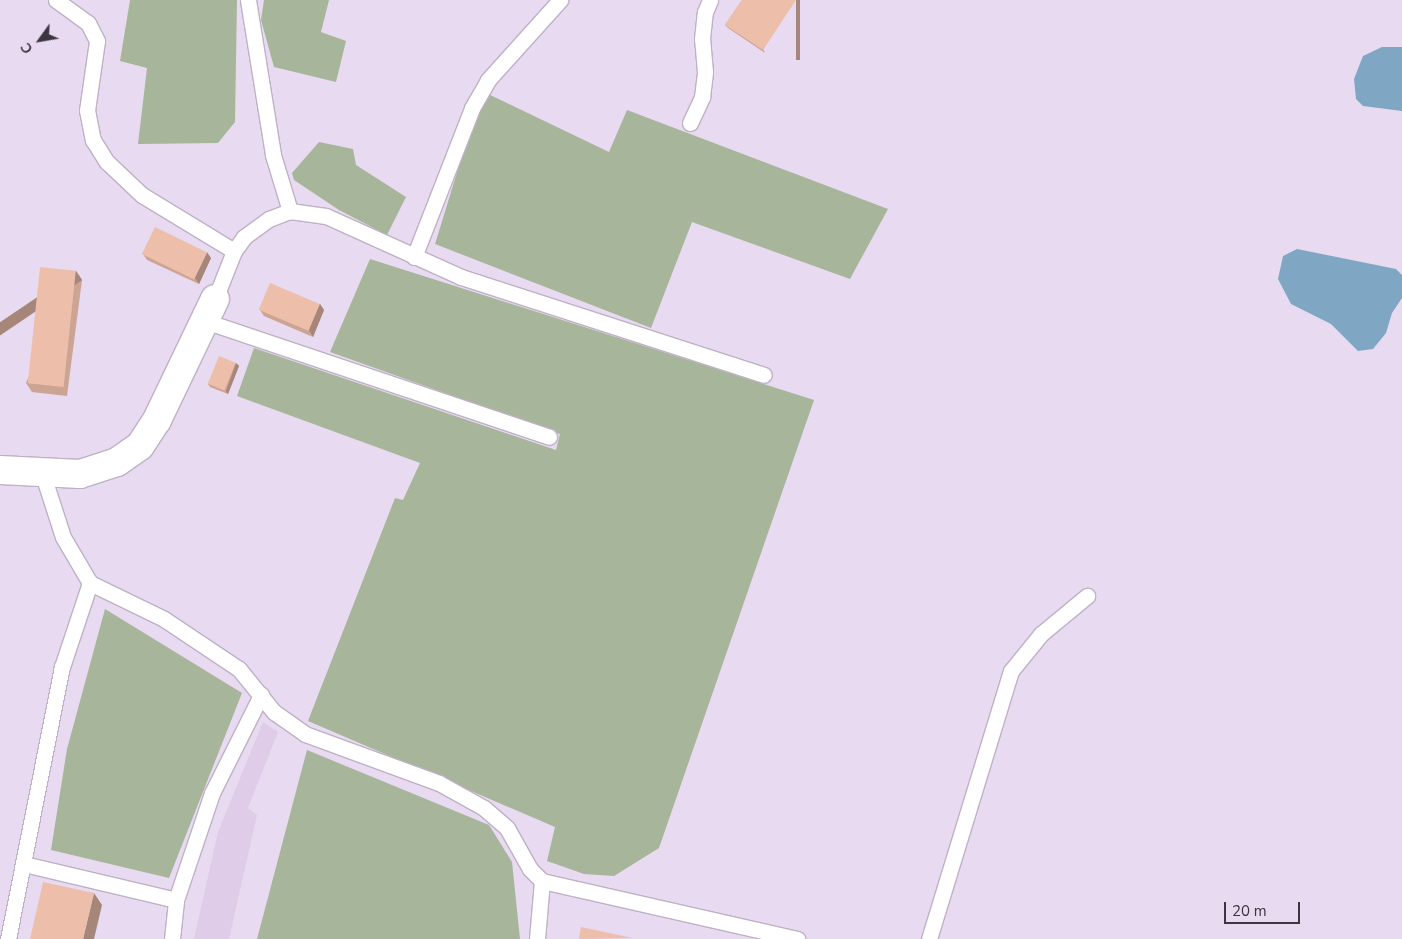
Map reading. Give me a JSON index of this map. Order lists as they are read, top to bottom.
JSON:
{
  "scale_bar": "20 m",
  "north": "bottom left"
}
